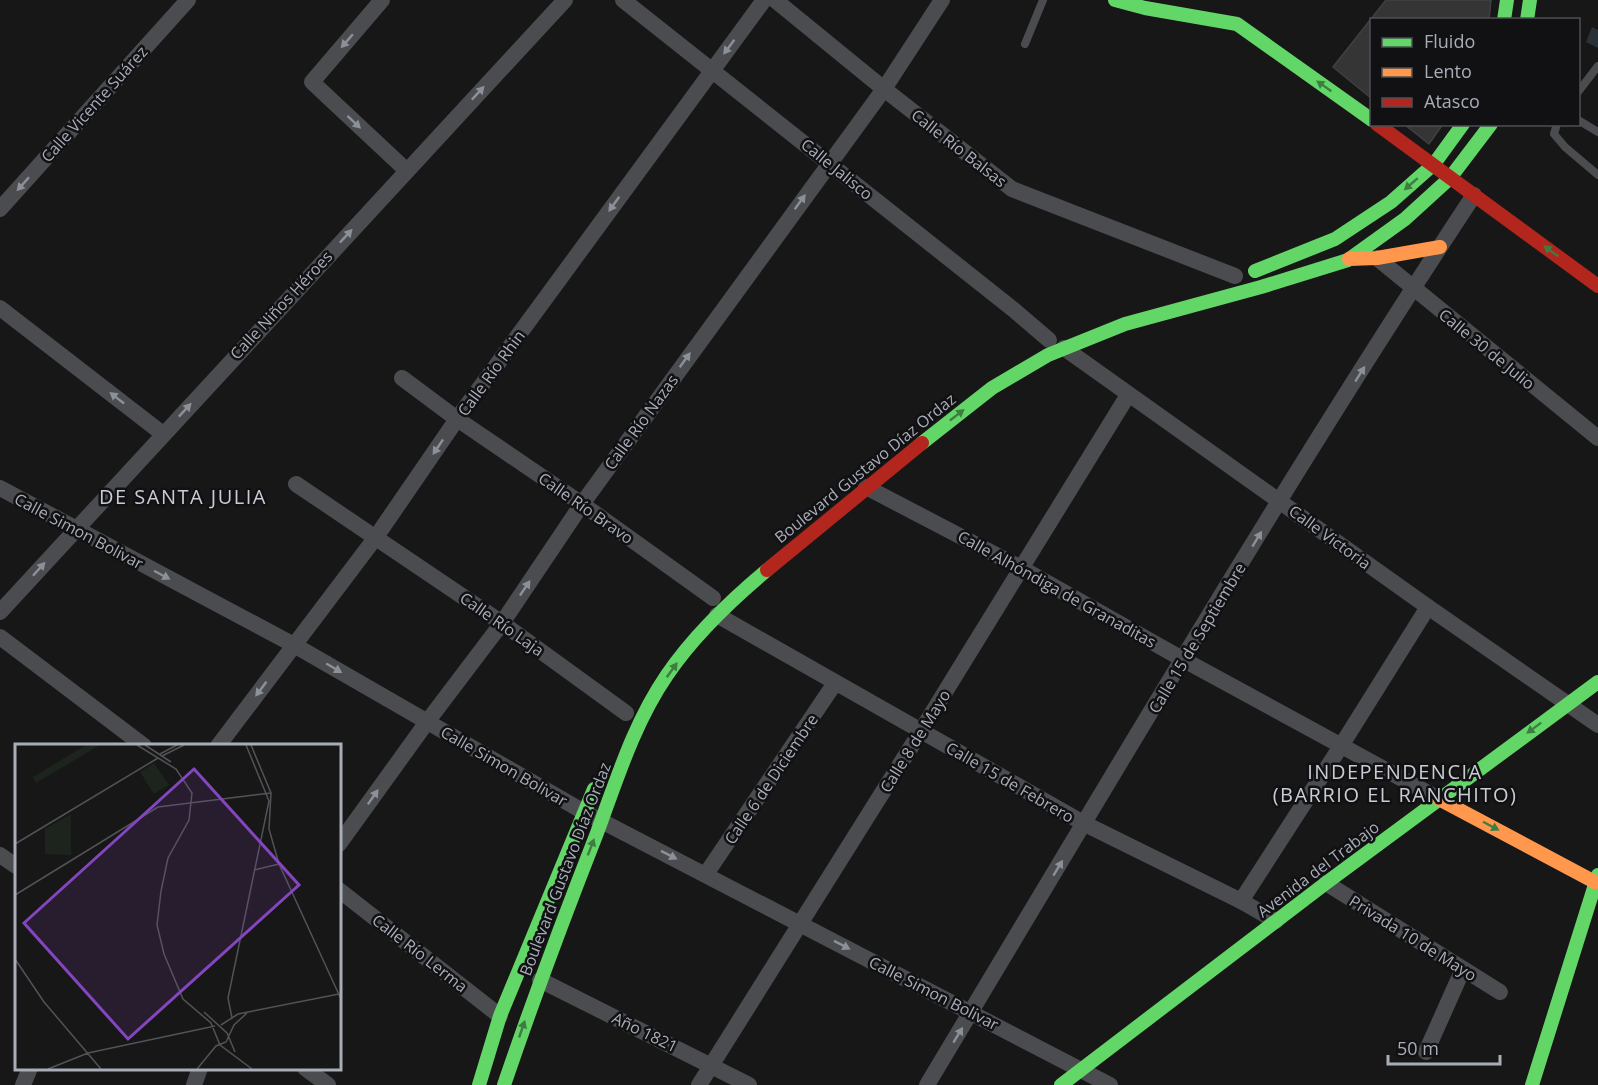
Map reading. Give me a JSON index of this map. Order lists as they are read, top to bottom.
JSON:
{
  "streets": {
    "main road": ["Boulevard Gustavo Díaz Ordaz", "Calle Alhóndiga de Granaditas", "Avenida del Trabajo"],
    "street": [
      "Calle Vicente Suárez",
      "Calle Río Balsas",
      "Calle Jalisco",
      "Calle Niños Héroes",
      "Calle 30 de Julio",
      "Calle Río Rhin",
      "Calle Río Nazas",
      "Calle Río Bravo",
      "Calle Simon Bolivar",
      "Calle Victoria",
      "Calle Río Laja",
      "Calle 15 de Septiembre",
      "Calle 8 de Mayo",
      "Calle 6 de Diciembre",
      "Calle 15 de Febrero",
      "Privada 10 de Mayo",
      "Calle Río Lerma",
      "Año 1821"
    ]
  },
  "crossings": [
    ["Calle Río Balsas", "Calle Río Nazas"],
    ["Calle Jalisco", "Calle Río Rhin"],
    ["Calle Jalisco", "Calle Río Nazas"],
    ["Calle Jalisco", "Boulevard Gustavo Díaz Ordaz"],
    ["Calle Jalisco", "Calle Victoria"],
    ["Calle Niños Héroes", "Calle Simon Bolivar"],
    ["Calle 30 de Julio", "Calle 15 de Septiembre"],
    ["Calle Río Rhin", "Calle Río Bravo"],
    ["Calle Río Rhin", "Calle Simon Bolivar"],
    ["Calle Río Rhin", "Calle Río Laja"],
    ["Calle Río Nazas", "Calle Río Bravo"],
    ["Calle Río Nazas", "Calle Simon Bolivar"],
    ["Calle Río Nazas", "Calle Río Laja"],
    ["Boulevard Gustavo Díaz Ordaz", "Calle Río Bravo"],
    ["Boulevard Gustavo Díaz Ordaz", "Calle Simon Bolivar"],
    ["Boulevard Gustavo Díaz Ordaz", "Calle Victoria"],
    ["Boulevard Gustavo Díaz Ordaz", "Calle Alhóndiga de Granaditas"],
    ["Boulevard Gustavo Díaz Ordaz", "Calle 15 de Febrero"],
    ["Boulevard Gustavo Díaz Ordaz", "Calle Río Lerma"],
    ["Boulevard Gustavo Díaz Ordaz", "Año 1821"],
    ["Calle Río Bravo", "Calle 15 de Febrero"],
    ["Calle Simon Bolivar", "Calle 15 de Septiembre"],
    ["Calle Simon Bolivar", "Calle 8 de Mayo"],
    ["Calle Simon Bolivar", "Calle 6 de Diciembre"],
    ["Calle Simon Bolivar", "Avenida del Trabajo"],
    ["Calle Victoria", "Calle 15 de Septiembre"],
    ["Calle Victoria", "Calle 8 de Mayo"],
    ["Calle Victoria", "Avenida del Trabajo"],
    ["Calle Alhóndiga de Granaditas", "Calle 15 de Septiembre"],
    ["Calle Alhóndiga de Granaditas", "Calle 8 de Mayo"],
    ["Calle Alhóndiga de Granaditas", "Avenida del Trabajo"],
    ["Calle 15 de Septiembre", "Calle 15 de Febrero"],
    ["Calle 8 de Mayo", "Calle 15 de Febrero"],
    ["Calle 8 de Mayo", "Año 1821"],
    ["Calle 6 de Diciembre", "Calle 15 de Febrero"],
    ["Calle 15 de Febrero", "Avenida del Trabajo"],
    ["Avenida del Trabajo", "Privada 10 de Mayo"]
  ],
  "one_way": [
    "Calle Vicente Suárez",
    "Calle Niños Héroes",
    "Calle Río Rhin",
    "Calle Río Nazas",
    "Calle Simon Bolivar",
    "Calle 15 de Septiembre"
  ],
  "districts": ["DE SANTA JULIA", "INDEPENDENCIA (BARRIO EL RANCHITO)"],
  "legend": ["Fluido", "Lento", "Atasco"],
  "scale_bar": "50 m"
}
